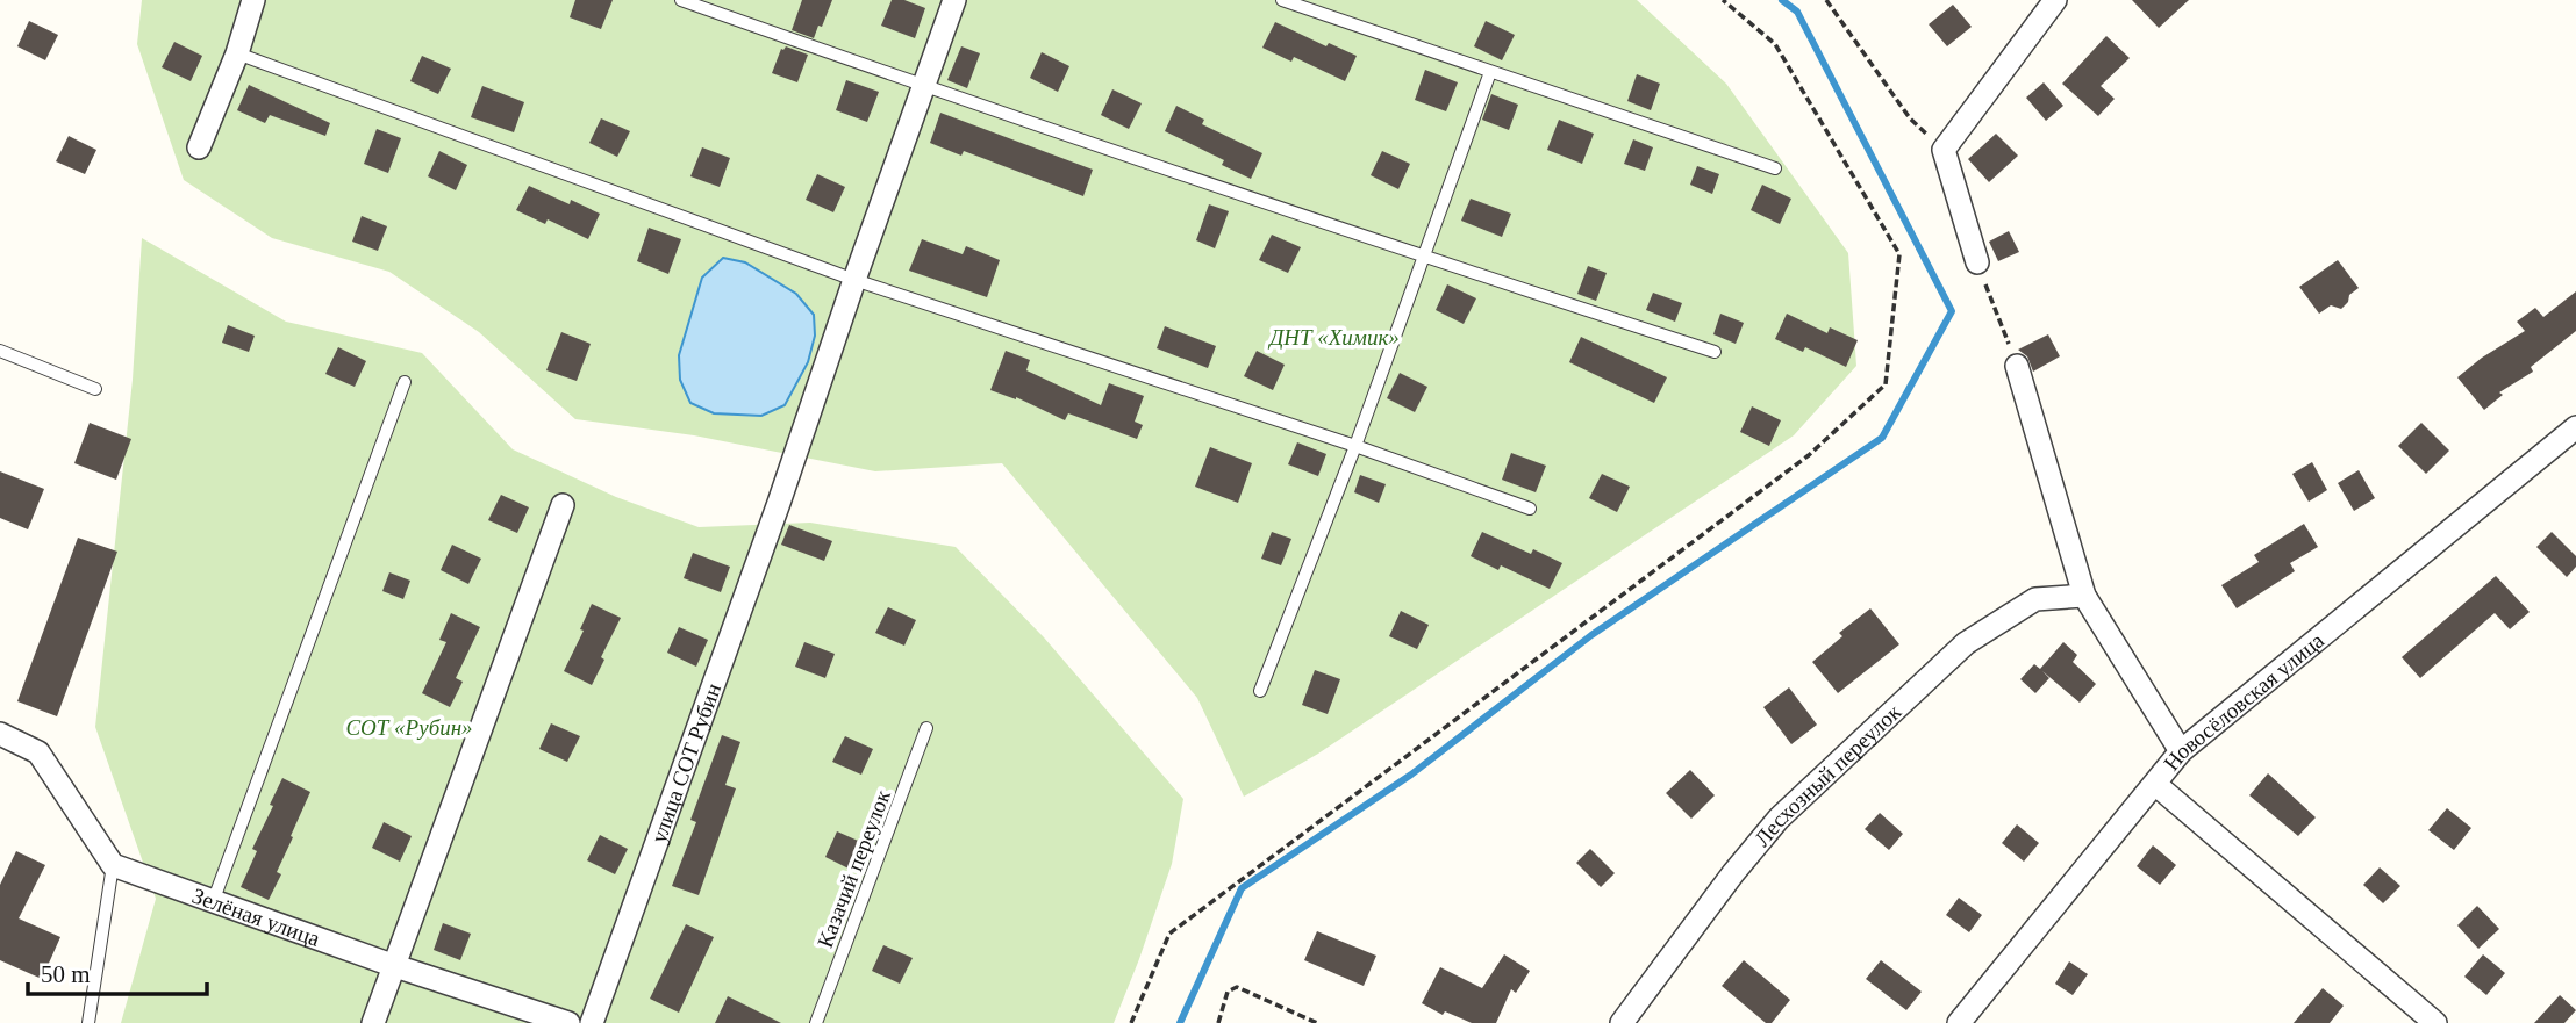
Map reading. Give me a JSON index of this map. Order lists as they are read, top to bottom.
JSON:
{
  "streets": {
    "street": [
      "Новосёловская улица",
      "улица СОТ Рубин",
      "Лесхозный переулок",
      "Зелёная улица"
    ],
    "lane": ["Казачий переулок"]
  },
  "parks": ["ДНТ «Химик»", "СОТ «Рубин»"],
  "scale_bar": "50 m"
}
